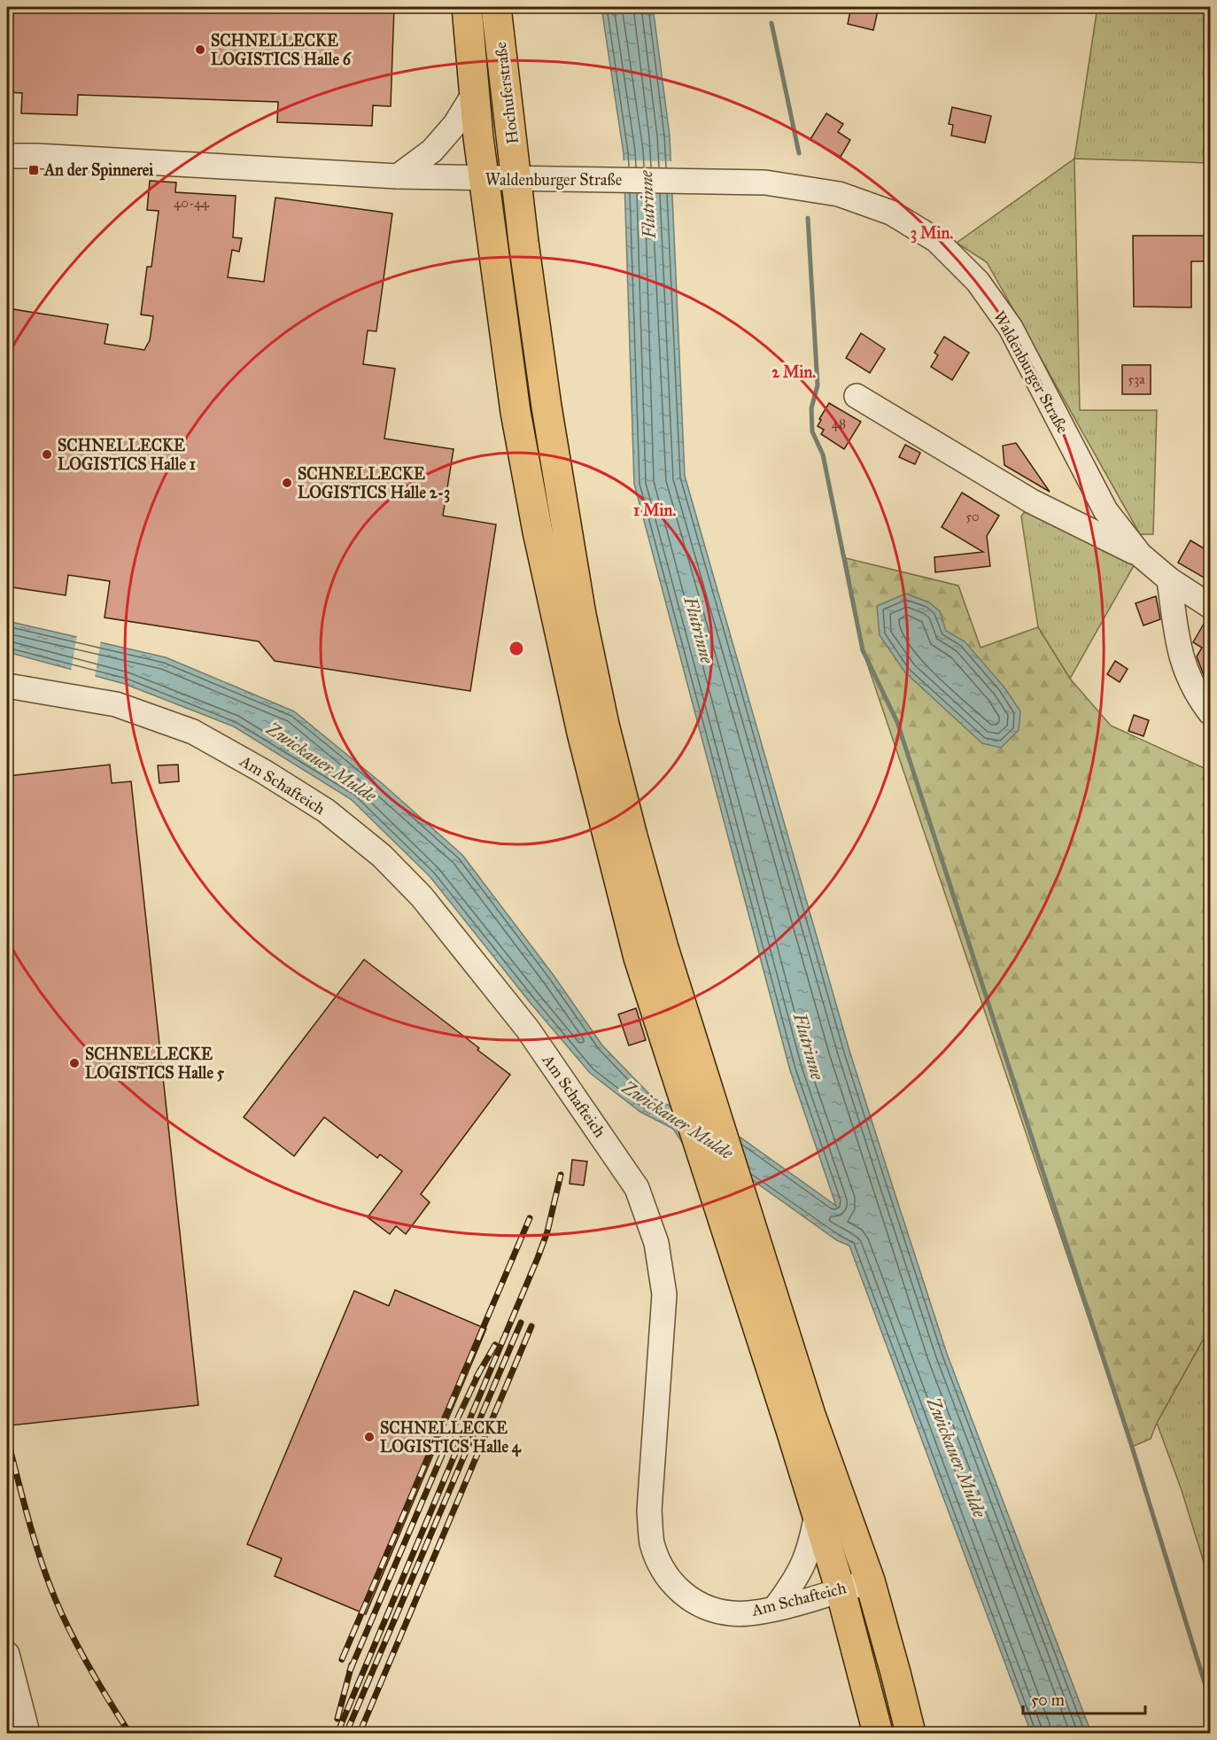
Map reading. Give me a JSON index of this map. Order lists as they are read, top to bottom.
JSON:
{
  "streets": {
    "main road": ["Hochuferstraße"],
    "street": ["Waldenburger Straße", "Am Schafteich"]
  },
  "crossings": [
    ["Hochuferstraße", "Waldenburger Straße"]
  ],
  "water": ["Flutrinne", "Zwickauer Mulde"],
  "places": {
    "other": [
      "SCHNELLECKE LOGISTICS Halle 6",
      "SCHNELLECKE LOGISTICS Halle 1",
      "SCHNELLECKE LOGISTICS Halle 2-3",
      "SCHNELLECKE LOGISTICS Halle 5",
      "SCHNELLECKE LOGISTICS Halle 4"
    ],
    "transit": ["An der Spinnerei"]
  },
  "house_numbers": [
    "40-44",
    "53a",
    "48",
    "50"
  ],
  "scale_bar": "50 m",
  "rings": ["3 Min.", "2 Min.", "1 Min."]
}
